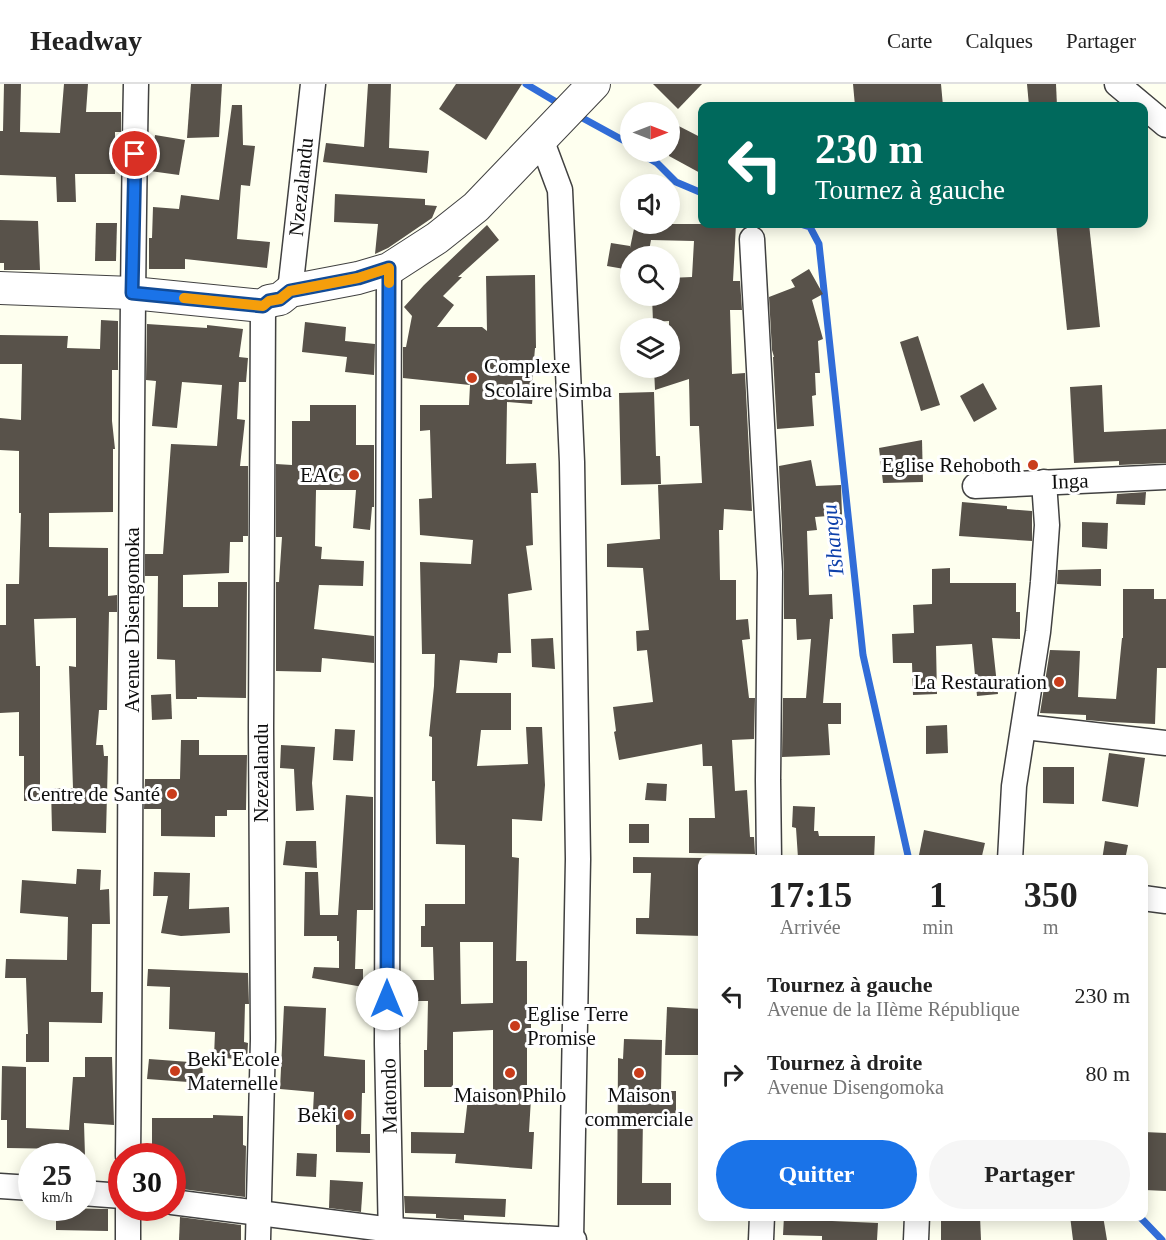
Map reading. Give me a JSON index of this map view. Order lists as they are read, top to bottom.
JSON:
{
  "streets": {
    "street": [
      "Nzezalandu",
      "Inga",
      "Avenue Disengomoka",
      "Matondo"
    ]
  },
  "water": ["Tshangu"],
  "places": [
    "Complexe Scolaire Simba",
    "Eglise Rehoboth",
    "EAC",
    "La Restauration",
    "Centre de Santé",
    "Eglise Terre Promise",
    "Beki Ecole Maternelle",
    "Maison Philo",
    "Maison commerciale",
    "Beki"
  ],
  "north": "right",
  "page": {
    "header": "Headway",
    "nav": ["Carte", "Calques", "Partager"],
    "turn": ["230 m", "Tournez à gauche"],
    "eta": [
      "17:15",
      "Arrivée",
      "1",
      "min",
      "350",
      "m"
    ],
    "list": [
      {
        "name": "Tournez à gauche",
        "note": "Avenue de la IIème République",
        "value": "230 m"
      },
      {
        "name": "Tournez à droite",
        "note": "Avenue Disengomoka",
        "value": "80 m"
      }
    ],
    "buttons": ["Quitter", "Partager"],
    "speed": "25 km/h",
    "limit": "30"
  }
}
